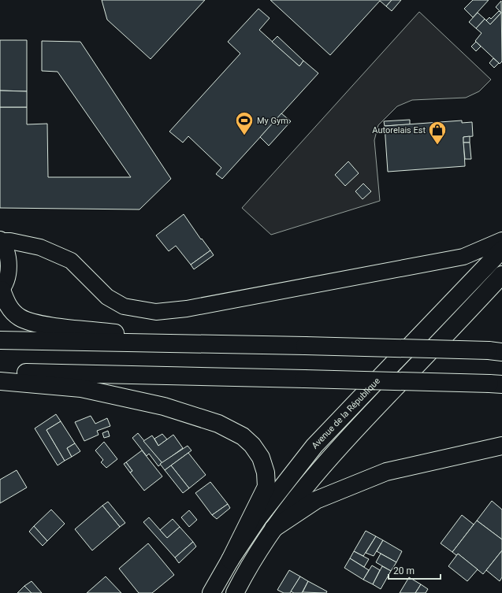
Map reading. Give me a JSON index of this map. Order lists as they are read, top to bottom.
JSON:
{
  "streets": {
    "main road": ["Avenue de la République"]
  },
  "places": {
    "sports": ["My Gym"],
    "shop": ["Autorelais Est"]
  },
  "scale_bar": "20 m"
}
